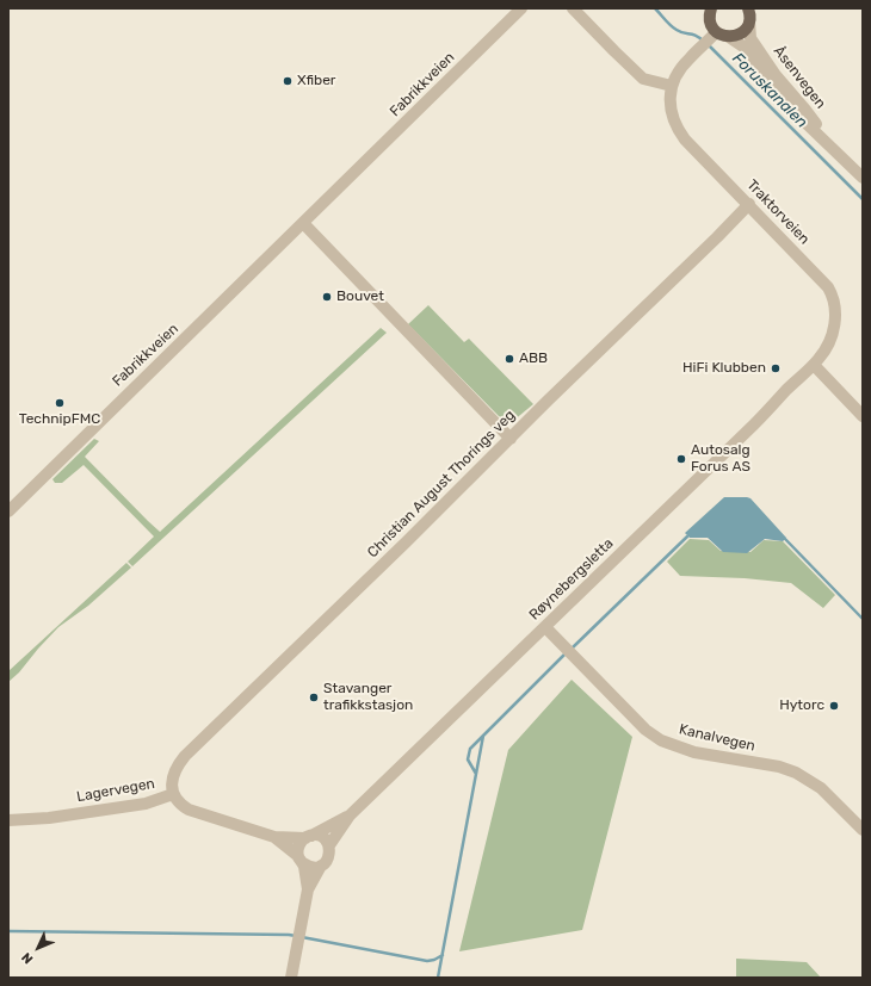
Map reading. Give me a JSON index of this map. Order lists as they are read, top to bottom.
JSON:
{
  "streets": {
    "street": [
      "Åsenvegen",
      "Fabrikkveien",
      "Traktorveien",
      "Christian August Thorings veg",
      "Røynebergsletta",
      "Kanalvegen",
      "Lagervegen"
    ]
  },
  "crossings": [
    ["Traktorveien", "Christian August Thorings veg"],
    ["Traktorveien", "Røynebergsletta"],
    ["Christian August Thorings veg", "Lagervegen"],
    ["Røynebergsletta", "Kanalvegen"],
    ["Røynebergsletta", "Lagervegen"]
  ],
  "water": ["Foruskanalen"],
  "places": [
    "Xfiber",
    "Bouvet",
    "ABB",
    "HiFi Klubben",
    "TechnipFMC",
    "Autosalg Forus AS",
    "Stavanger trafikkstasjon",
    "Hytorc"
  ],
  "north": "bottom left"
}
